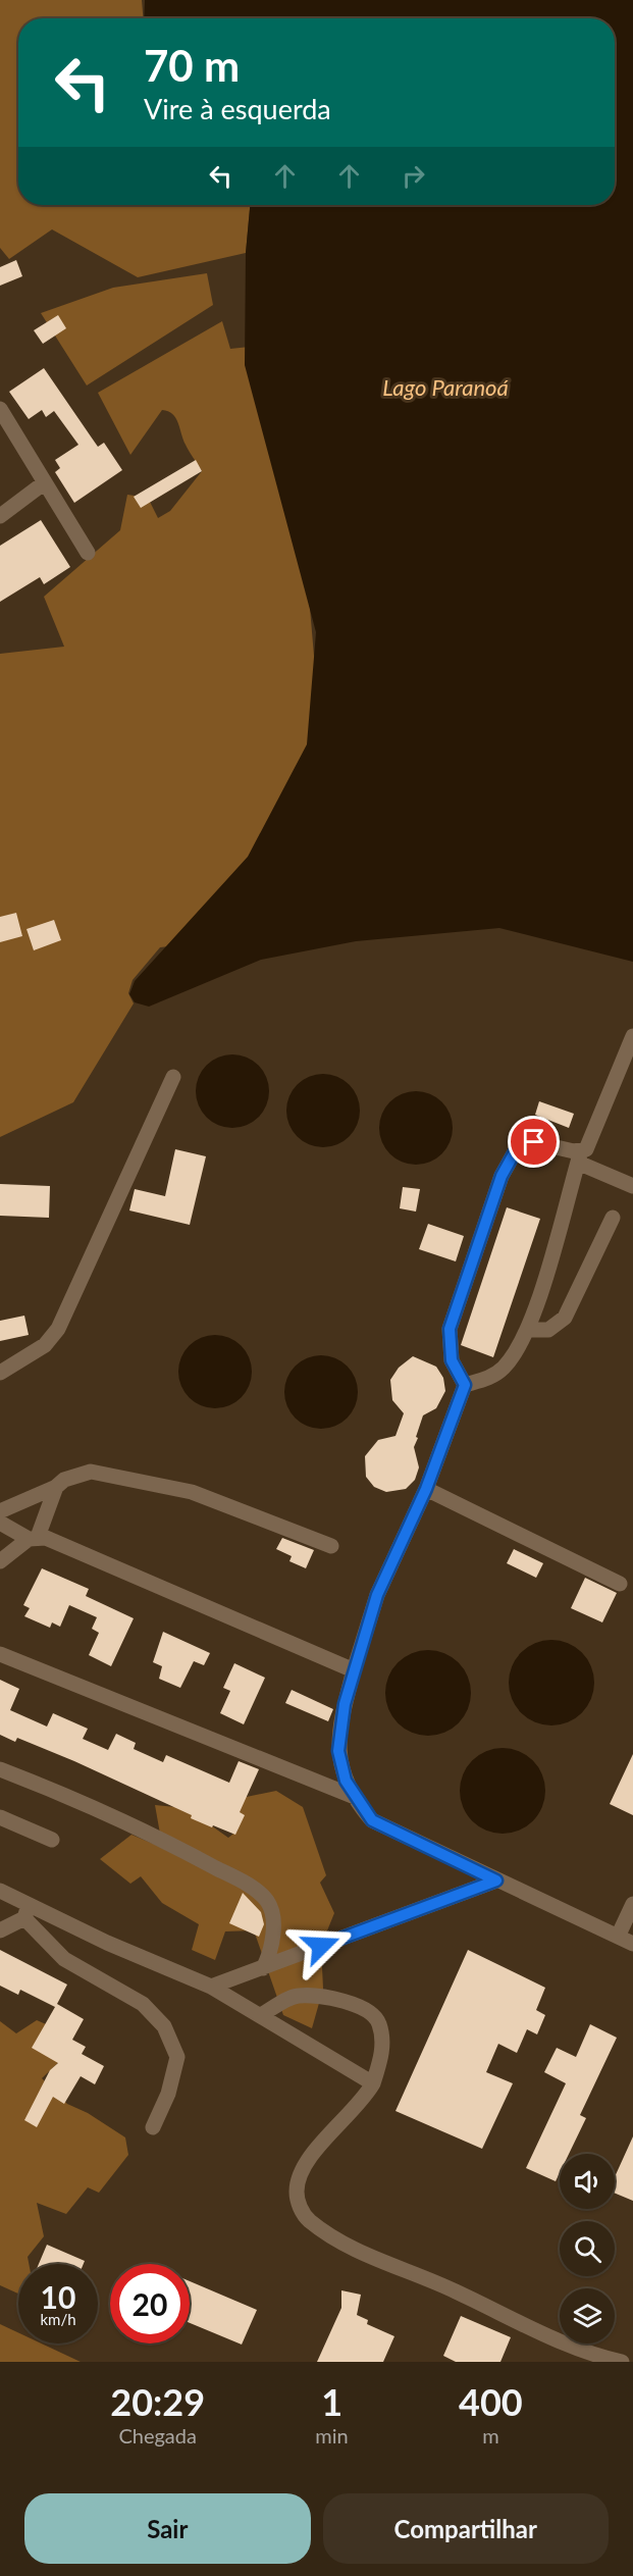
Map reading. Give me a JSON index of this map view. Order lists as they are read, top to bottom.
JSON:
{
  "water": ["Lago Paranoá"],
  "page": {
    "turn": ["70 m", "Vire à esquerda"],
    "speed": "10 km/h",
    "limit": "20",
    "eta": [
      "20:29",
      "Chegada",
      "1",
      "min",
      "400",
      "m"
    ],
    "buttons": ["Sair", "Compartilhar"]
  }
}
